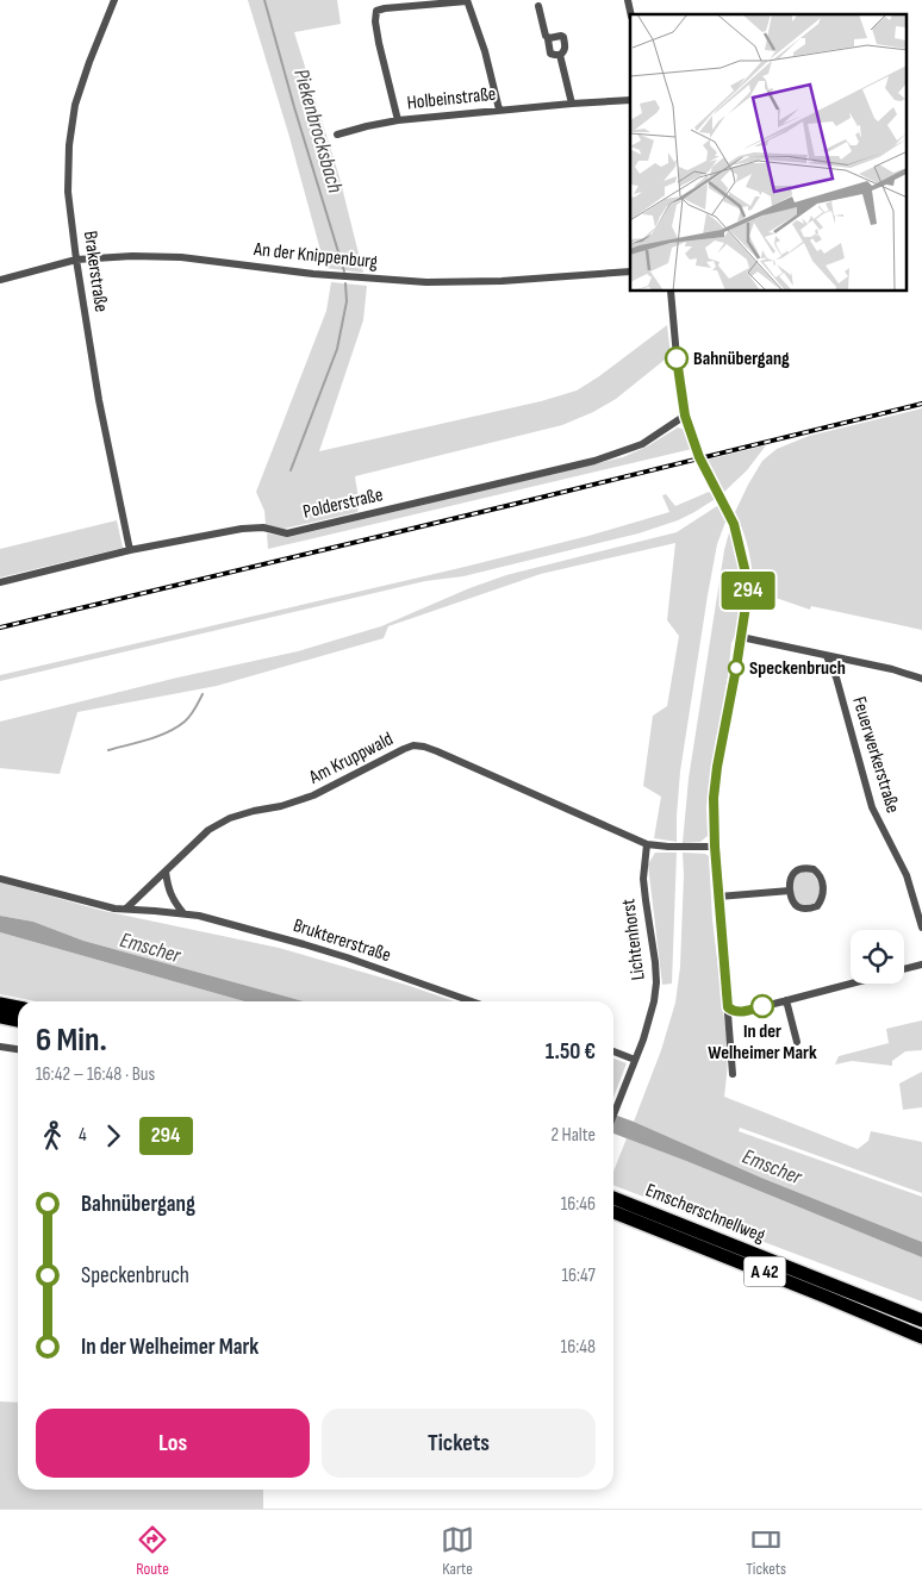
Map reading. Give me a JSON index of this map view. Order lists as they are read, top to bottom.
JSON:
{
  "streets": {
    "highway": ["Emscherschnellweg", "A 42"],
    "street": [
      "Holbeinstraße",
      "An der Knippenburg",
      "Brakerstraße",
      "Polderstraße",
      "Feuerwerkerstraße",
      "Am Kruppwald",
      "Lichtenhorst",
      "Bruktererstraße"
    ]
  },
  "crossings": [
    ["An der Knippenburg", "Brakerstraße"],
    ["Brakerstraße", "Polderstraße"],
    ["Am Kruppwald", "Lichtenhorst"],
    ["Am Kruppwald", "Bruktererstraße"]
  ],
  "water": ["Piekenbrocksbach", "Emscher"],
  "places": ["Bahnübergang", "Speckenbruch", "In der Welheimer Mark"],
  "lines": ["bus line 294"],
  "page": {
    "on_map": "294",
    "heading": ["6 Min.", "16:42 – 16:48 · Bus", "1.50 €"],
    "legs": ["4", "294", "2 Halte"],
    "list": [
      {
        "name": "Bahnübergang",
        "value": "16:46"
      },
      {
        "name": "Speckenbruch",
        "value": "16:47"
      },
      {
        "name": "In der Welheimer Mark",
        "value": "16:48"
      }
    ],
    "buttons": ["Los", "Tickets"],
    "tabs": ["Route", "Karte", "Tickets"]
  }
}
